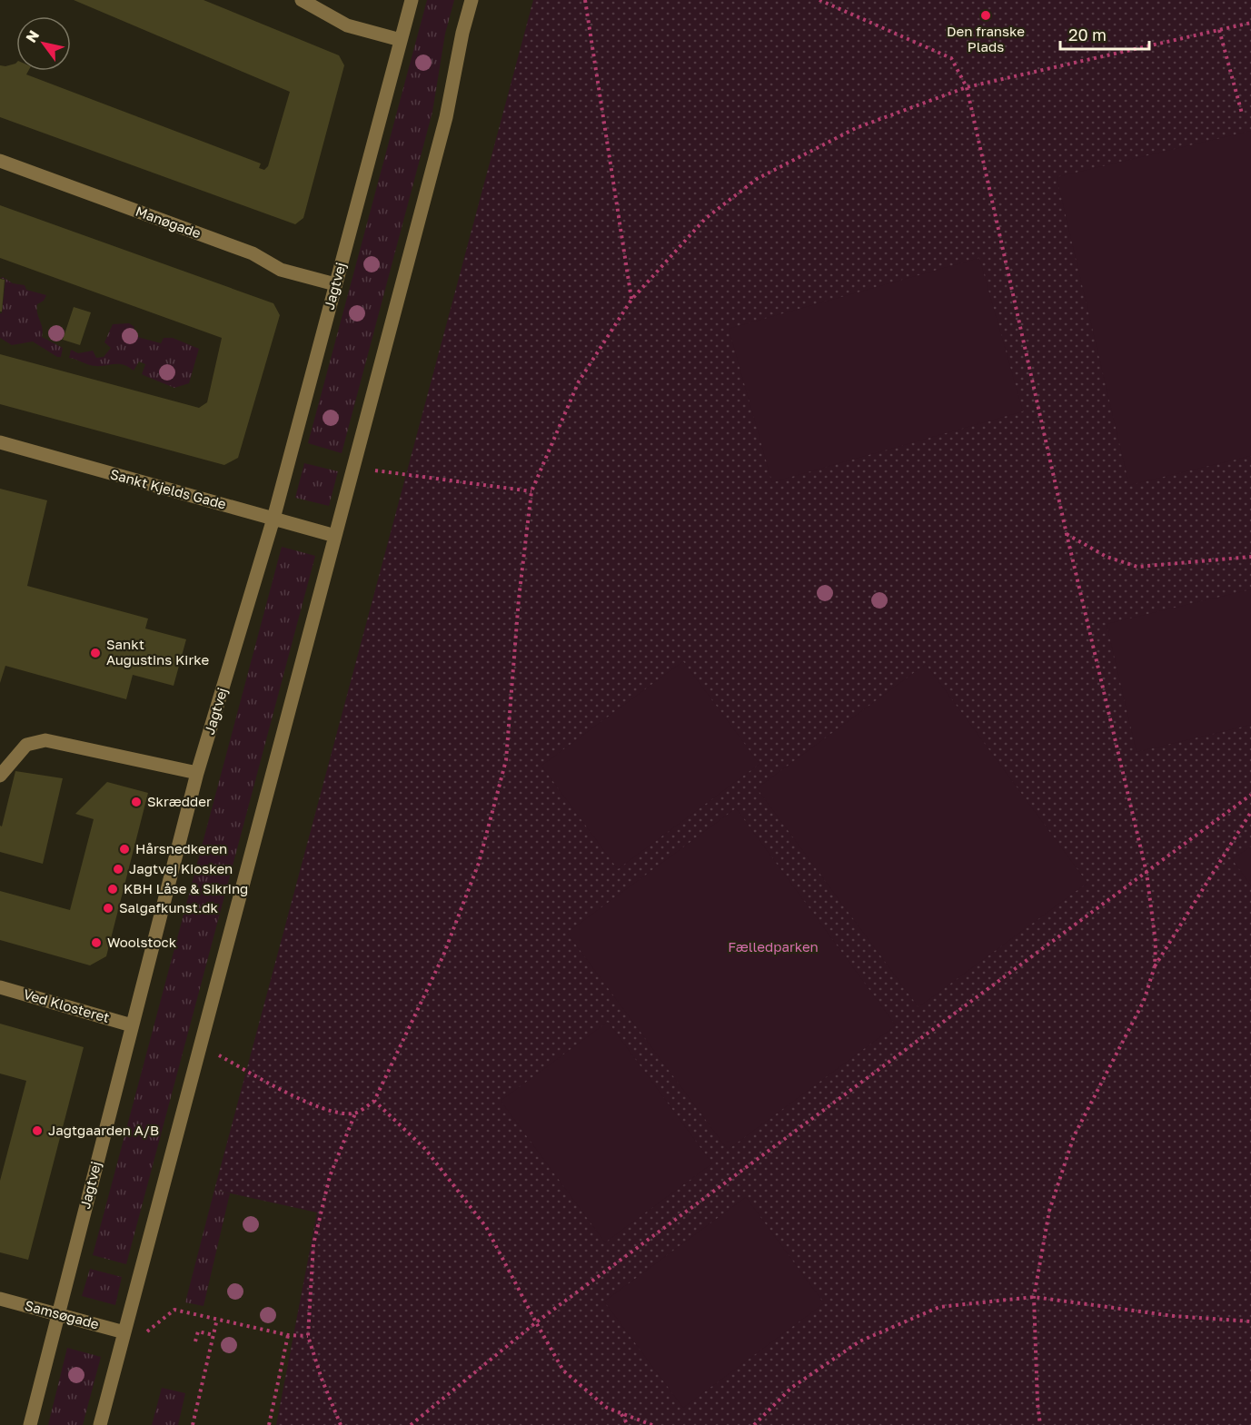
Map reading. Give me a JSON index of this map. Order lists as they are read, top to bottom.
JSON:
{
  "streets": {
    "street": [
      "Manøgade",
      "Jagtvej",
      "Sankt Kjelds Gade",
      "Ved Klosteret",
      "Samsøgade"
    ]
  },
  "crossings": [
    ["Manøgade", "Jagtvej"],
    ["Jagtvej", "Sankt Kjelds Gade"],
    ["Jagtvej", "Ved Klosteret"],
    ["Jagtvej", "Samsøgade"]
  ],
  "parks": ["Fælledparken"],
  "places": [
    "Den franske Plads",
    "Sankt Augustins Kirke",
    "Skrædder",
    "Hårsnedkeren",
    "Jagtvej Kiosken",
    "KBH Låse & Sikring",
    "Salgafkunst.dk",
    "Woolstock",
    "Jagtgaarden A/B"
  ],
  "scale_bar": "20 m",
  "north": "top left"
}
